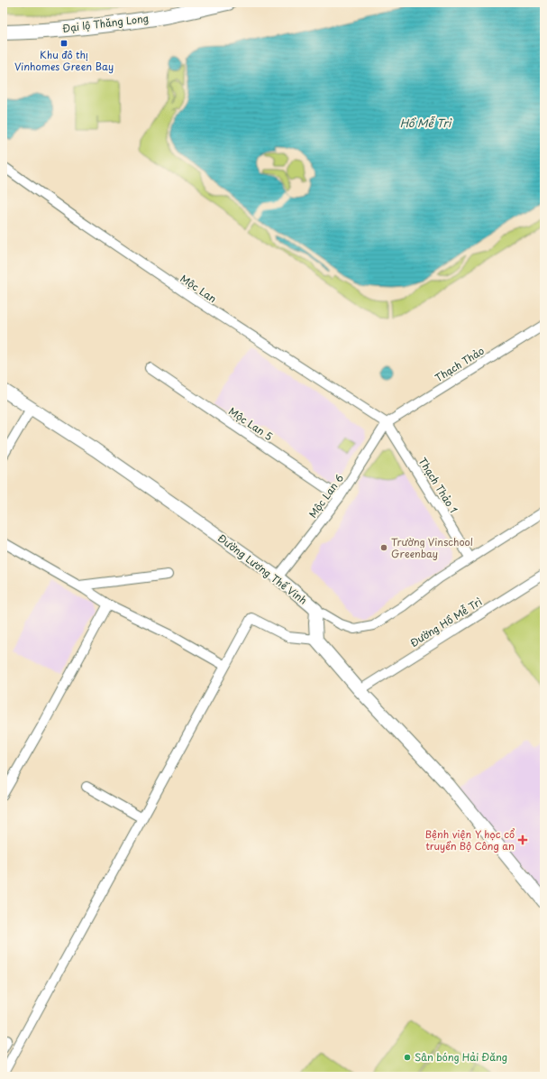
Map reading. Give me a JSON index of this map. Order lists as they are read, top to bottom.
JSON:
{
  "streets": {
    "main road": ["Đại lộ Thăng Long"],
    "street": [
      "Mộc Lan",
      "Thạch Thảo",
      "Mộc Lan 5",
      "Thạch Thảo 1",
      "Mộc Lan 6",
      "Đường Lương Thế Vinh",
      "Đường Hồ Mễ Trì"
    ]
  },
  "crossings": [
    ["Mộc Lan", "Thạch Thảo"],
    ["Mộc Lan", "Thạch Thảo 1"],
    ["Mộc Lan", "Mộc Lan 6"],
    ["Thạch Thảo", "Thạch Thảo 1"],
    ["Thạch Thảo", "Mộc Lan 6"],
    ["Mộc Lan 5", "Mộc Lan 6"],
    ["Thạch Thảo 1", "Mộc Lan 6"],
    ["Mộc Lan 6", "Đường Lương Thế Vinh"]
  ],
  "water": ["Hồ Mễ Trì"],
  "places": {
    "transit": ["Khu đô thị Vinhomes Green Bay"],
    "other": ["Trường Vinschool Greenbay", "Sân bóng Hải Đăng"],
    "health": ["Bệnh viện Y học cổ truyền Bộ Công an"]
  }
}
